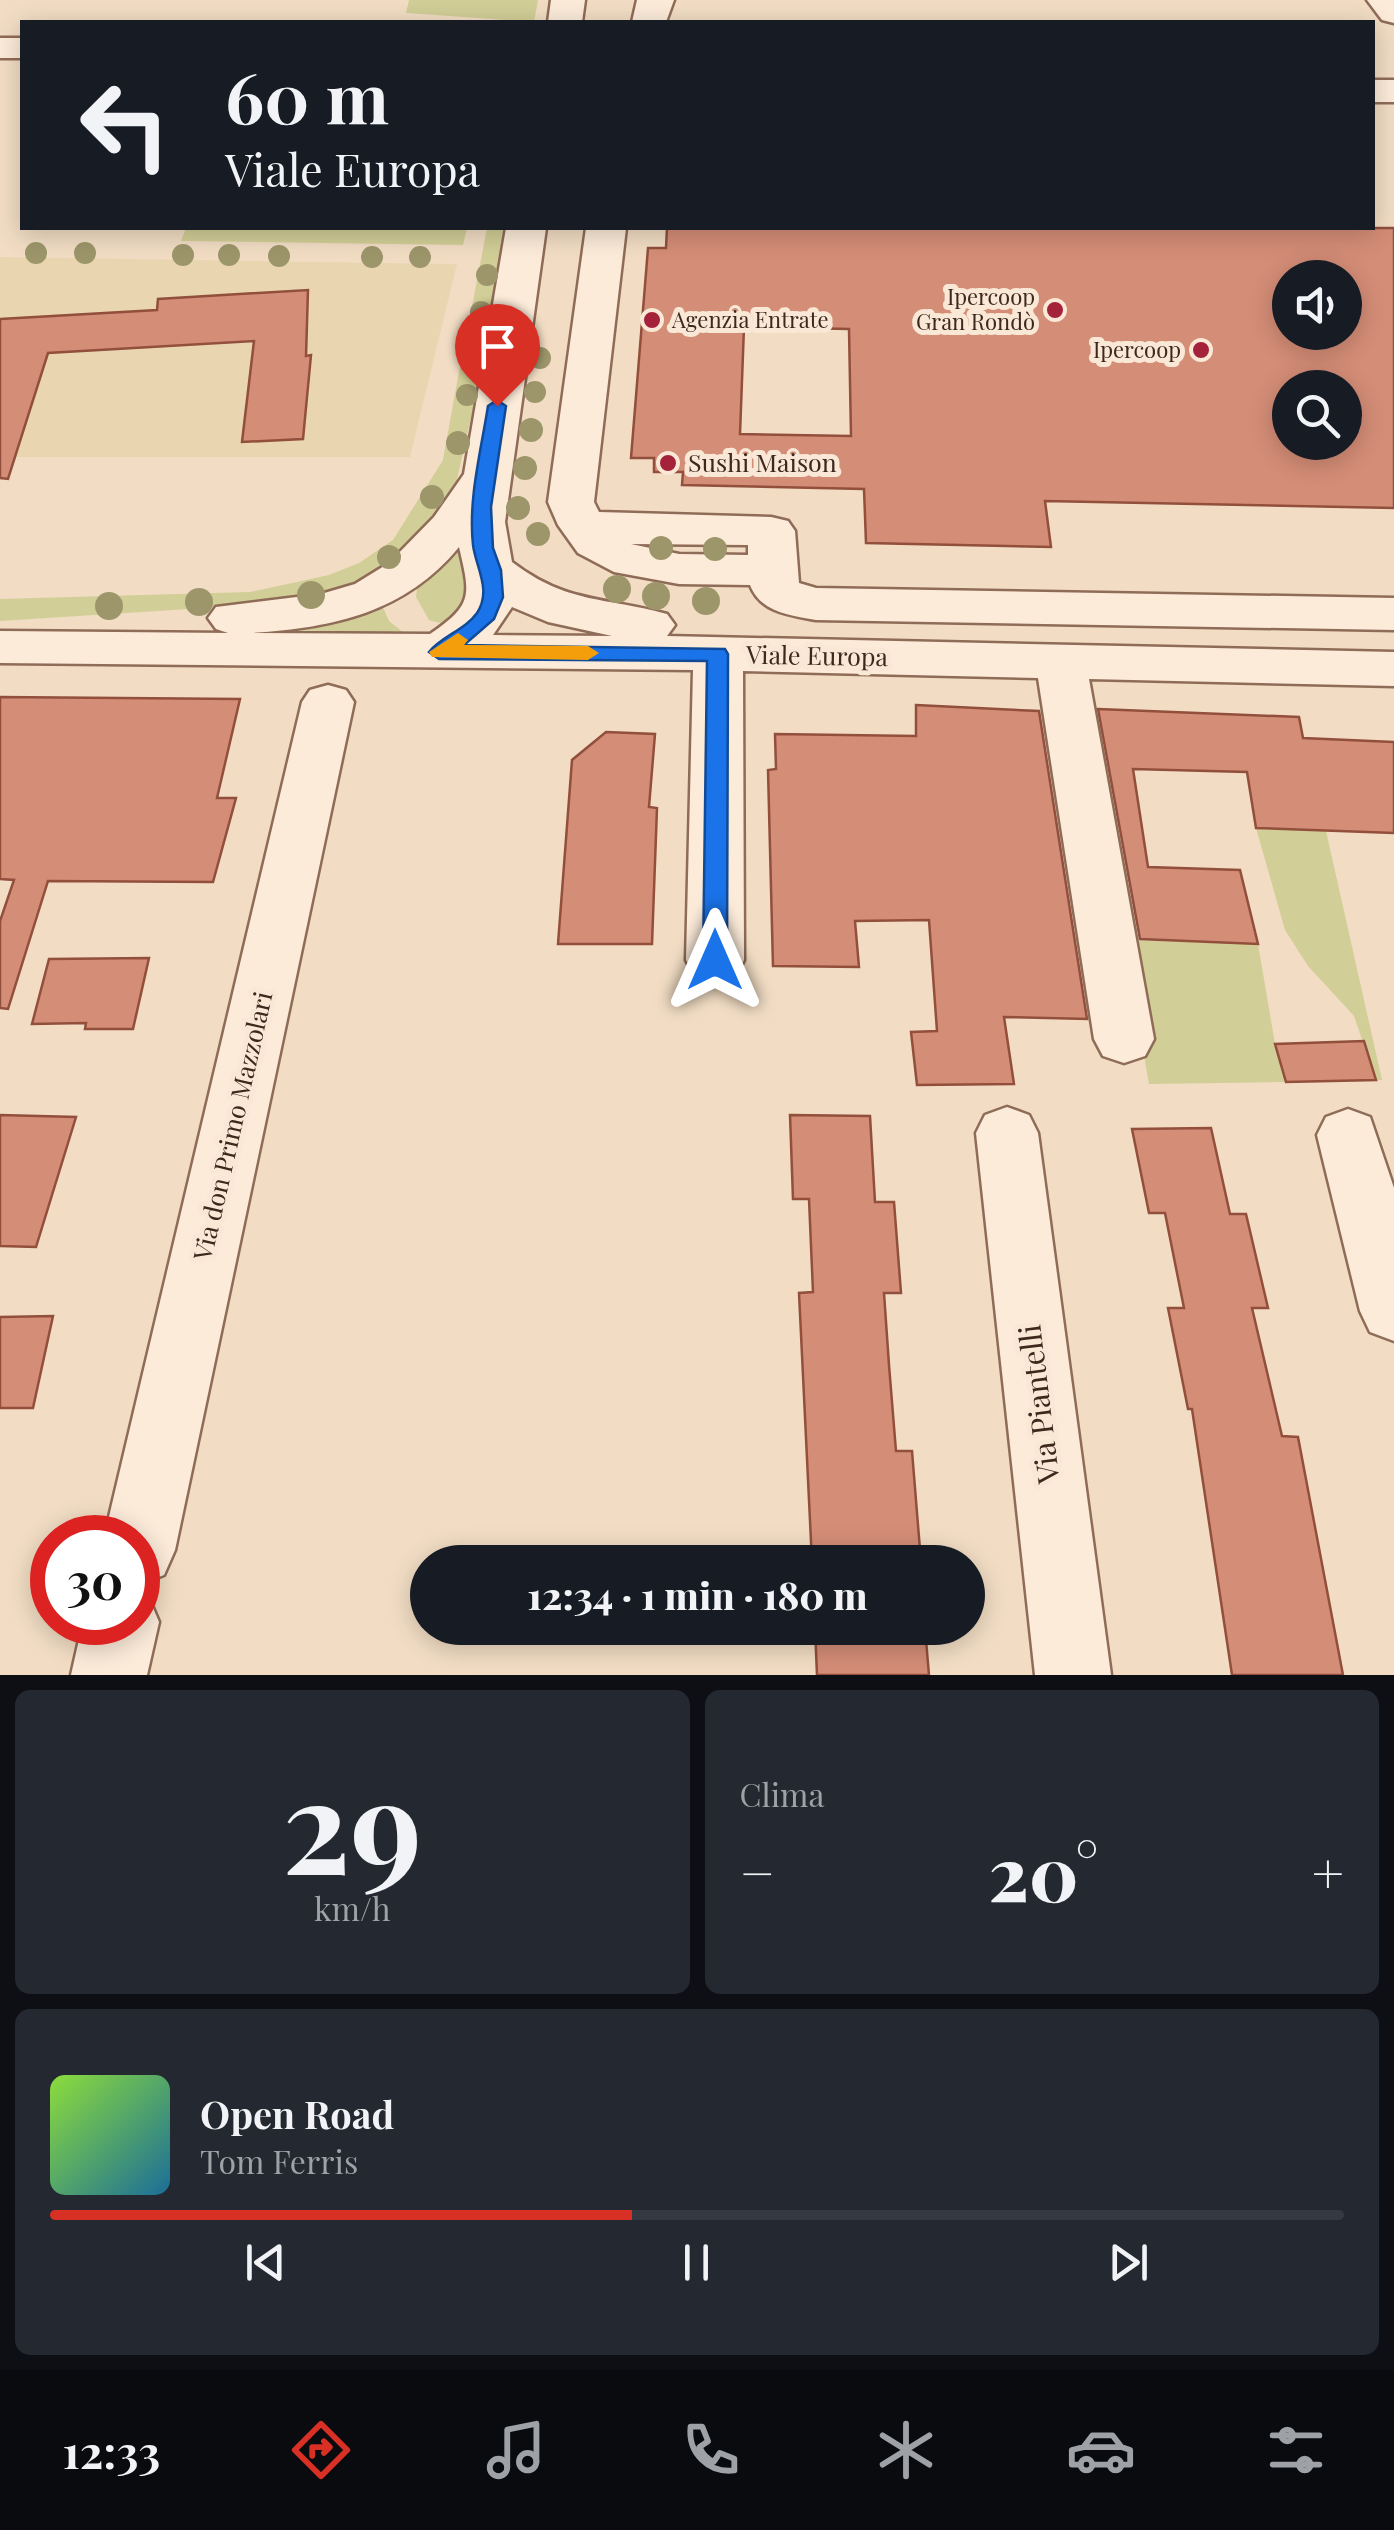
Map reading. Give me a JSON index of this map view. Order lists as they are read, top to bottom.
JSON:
{
  "streets": {
    "street": ["Viale Europa", "Via don Primo Mazzolari", "Via Piantelli"]
  },
  "places": [
    "Ipercoop Gran Rondò",
    "Agenzia Entrate",
    "Ipercoop",
    "Sushi Maison"
  ],
  "page": {
    "turn": ["60 m", "Viale Europa"],
    "limit": "30",
    "trip": "12:34 · 1 min · 180 m",
    "tile": [
      ["29", "km/h"],
      "Clima"
    ],
    "heat": ["−", "20°", "+"],
    "song": ["Open Road", "Tom Ferris"],
    "tabs": "12:33"
  }
}
